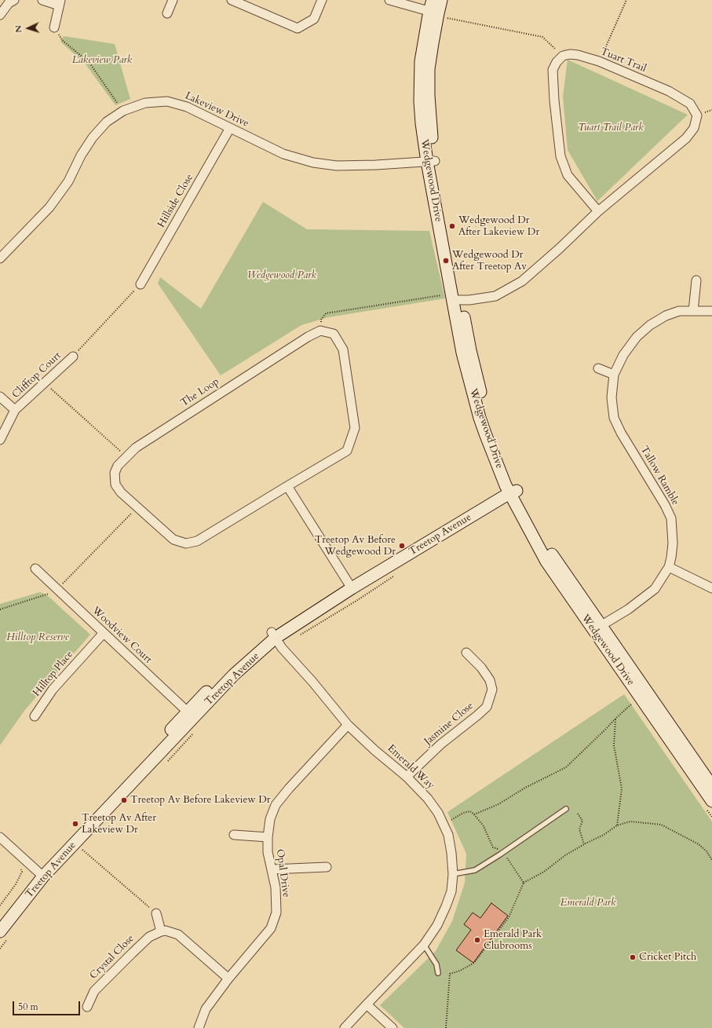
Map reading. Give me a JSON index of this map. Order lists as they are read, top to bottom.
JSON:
{
  "streets": {
    "street": [
      "Tuart Trail",
      "Lakeview Drive",
      "Wedgewood Drive",
      "Hillside Close",
      "Clifftop Court",
      "The Loop",
      "Tallow Ramble",
      "Treetop Avenue",
      "Woodview Court",
      "Hilltop Place",
      "Jasmine Close",
      "Emerald Way",
      "Opal Drive",
      "Crystal Close"
    ]
  },
  "crossings": [
    ["Tuart Trail", "Wedgewood Drive"],
    ["Lakeview Drive", "Wedgewood Drive"],
    ["Lakeview Drive", "Hillside Close"],
    ["Wedgewood Drive", "Tallow Ramble"],
    ["Wedgewood Drive", "Treetop Avenue"],
    ["Treetop Avenue", "Woodview Court"],
    ["Treetop Avenue", "Emerald Way"],
    ["Woodview Court", "Hilltop Place"],
    ["Jasmine Close", "Emerald Way"],
    ["Emerald Way", "Opal Drive"]
  ],
  "parks": [
    "Lakeview Park",
    "Tuart Trail Park",
    "Wedgewood Park",
    "Hilltop Reserve",
    "Emerald Park"
  ],
  "places": [
    "Wedgewood Dr After Lakeview Dr",
    "Wedgewood Dr After Treetop Av",
    "Treetop Av Before Wedgewood Dr",
    "Treetop Av Before Lakeview Dr",
    "Treetop Av After Lakeview Dr",
    "Emerald Park Clubrooms",
    "Cricket Pitch"
  ],
  "scale_bar": "50 m",
  "north": "left"
}
